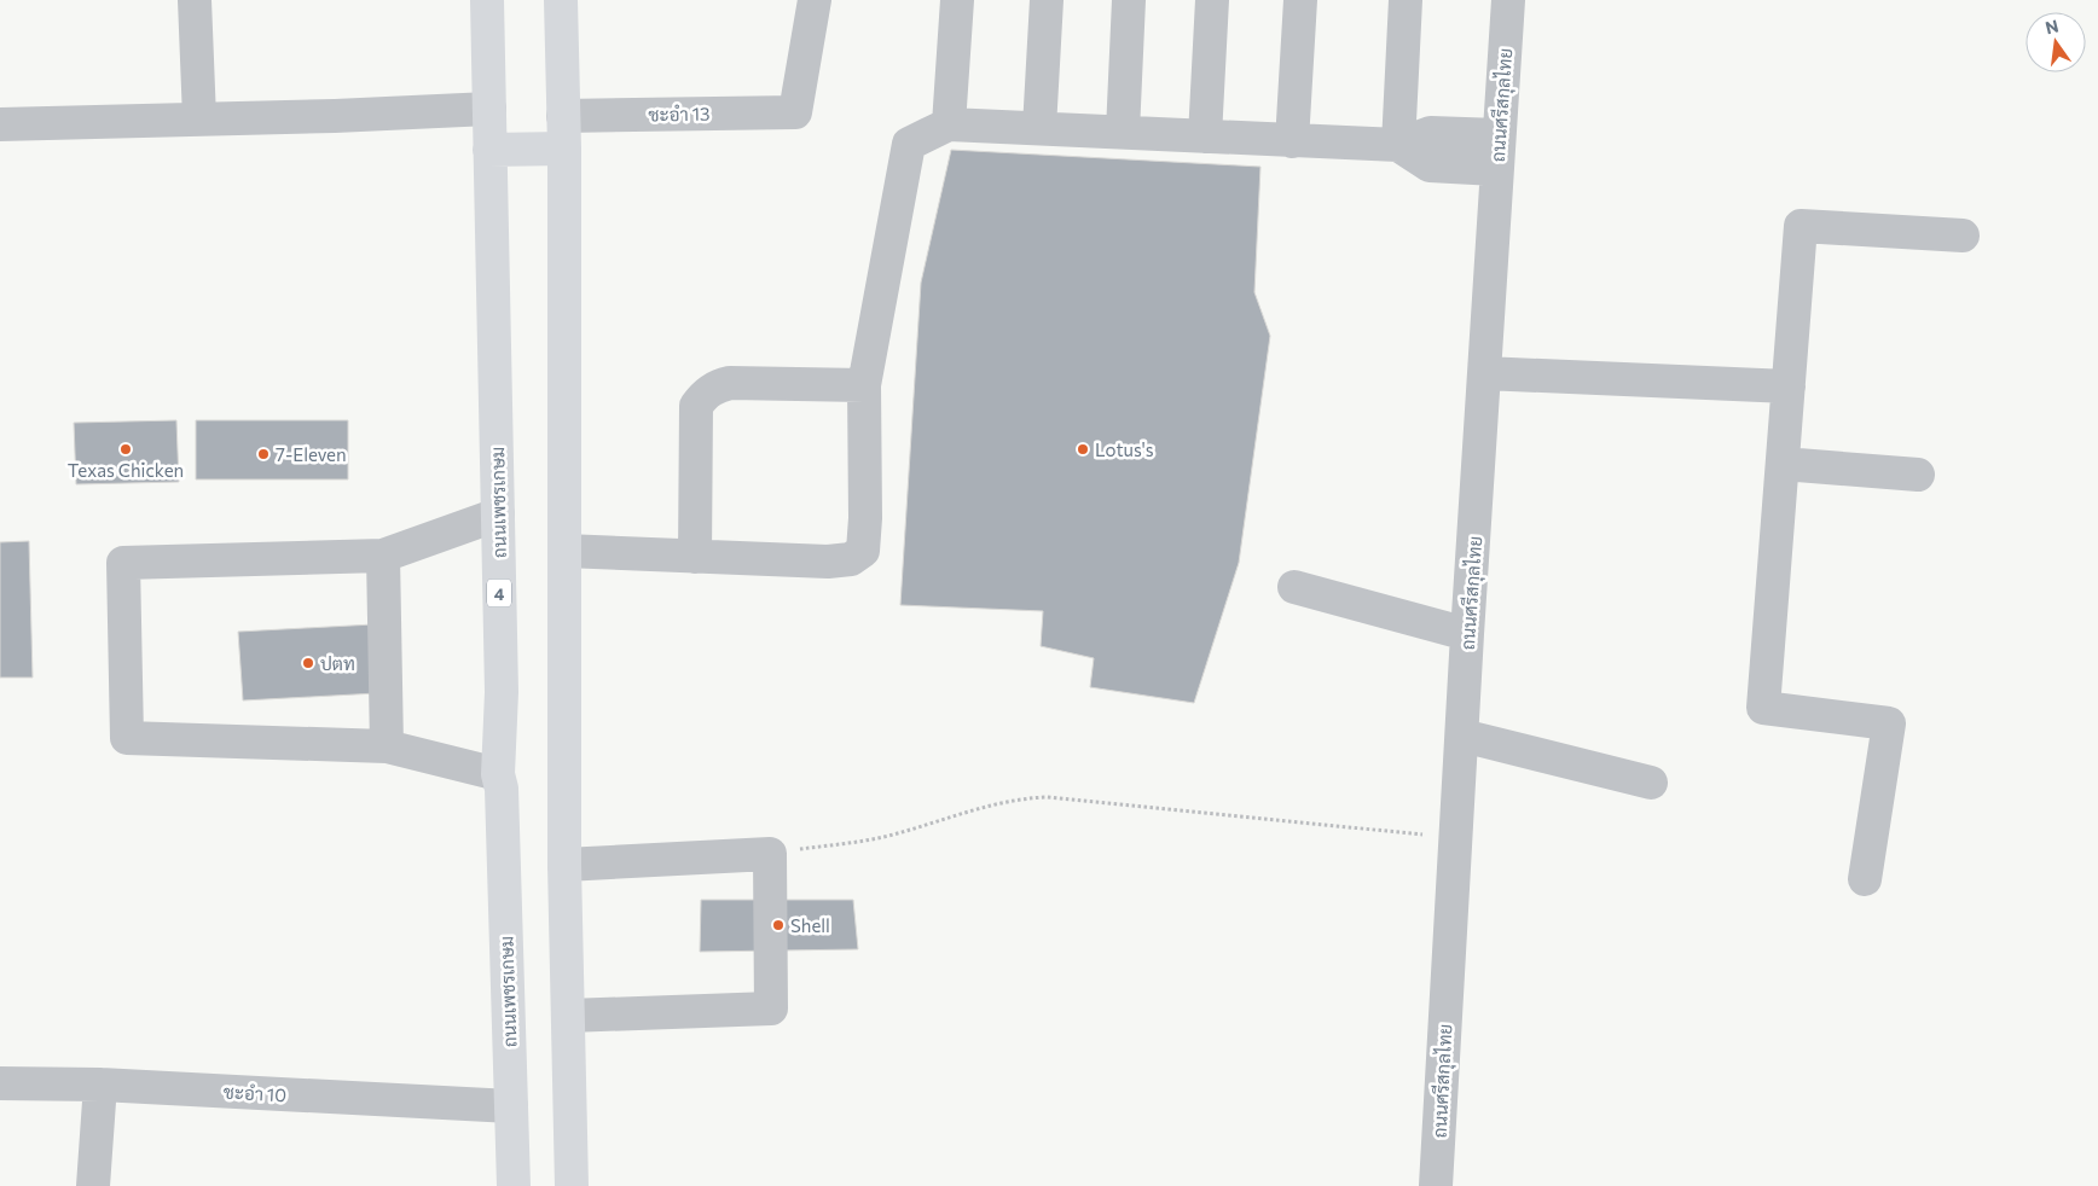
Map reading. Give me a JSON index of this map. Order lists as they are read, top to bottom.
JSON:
{
  "streets": {
    "main road": ["ถนนเพชรเกษม", "4"],
    "street": ["ถนนศรีสกุลไทย", "ชะอำ 13", "ชะอำ 10"]
  },
  "crossings": [
    ["ถนนเพชรเกษม", "ชะอำ 10"]
  ],
  "places": [
    "Texas Chicken",
    "Lotus's",
    "7-Eleven",
    "ปตท",
    "Shell"
  ],
  "north": "top"
}
